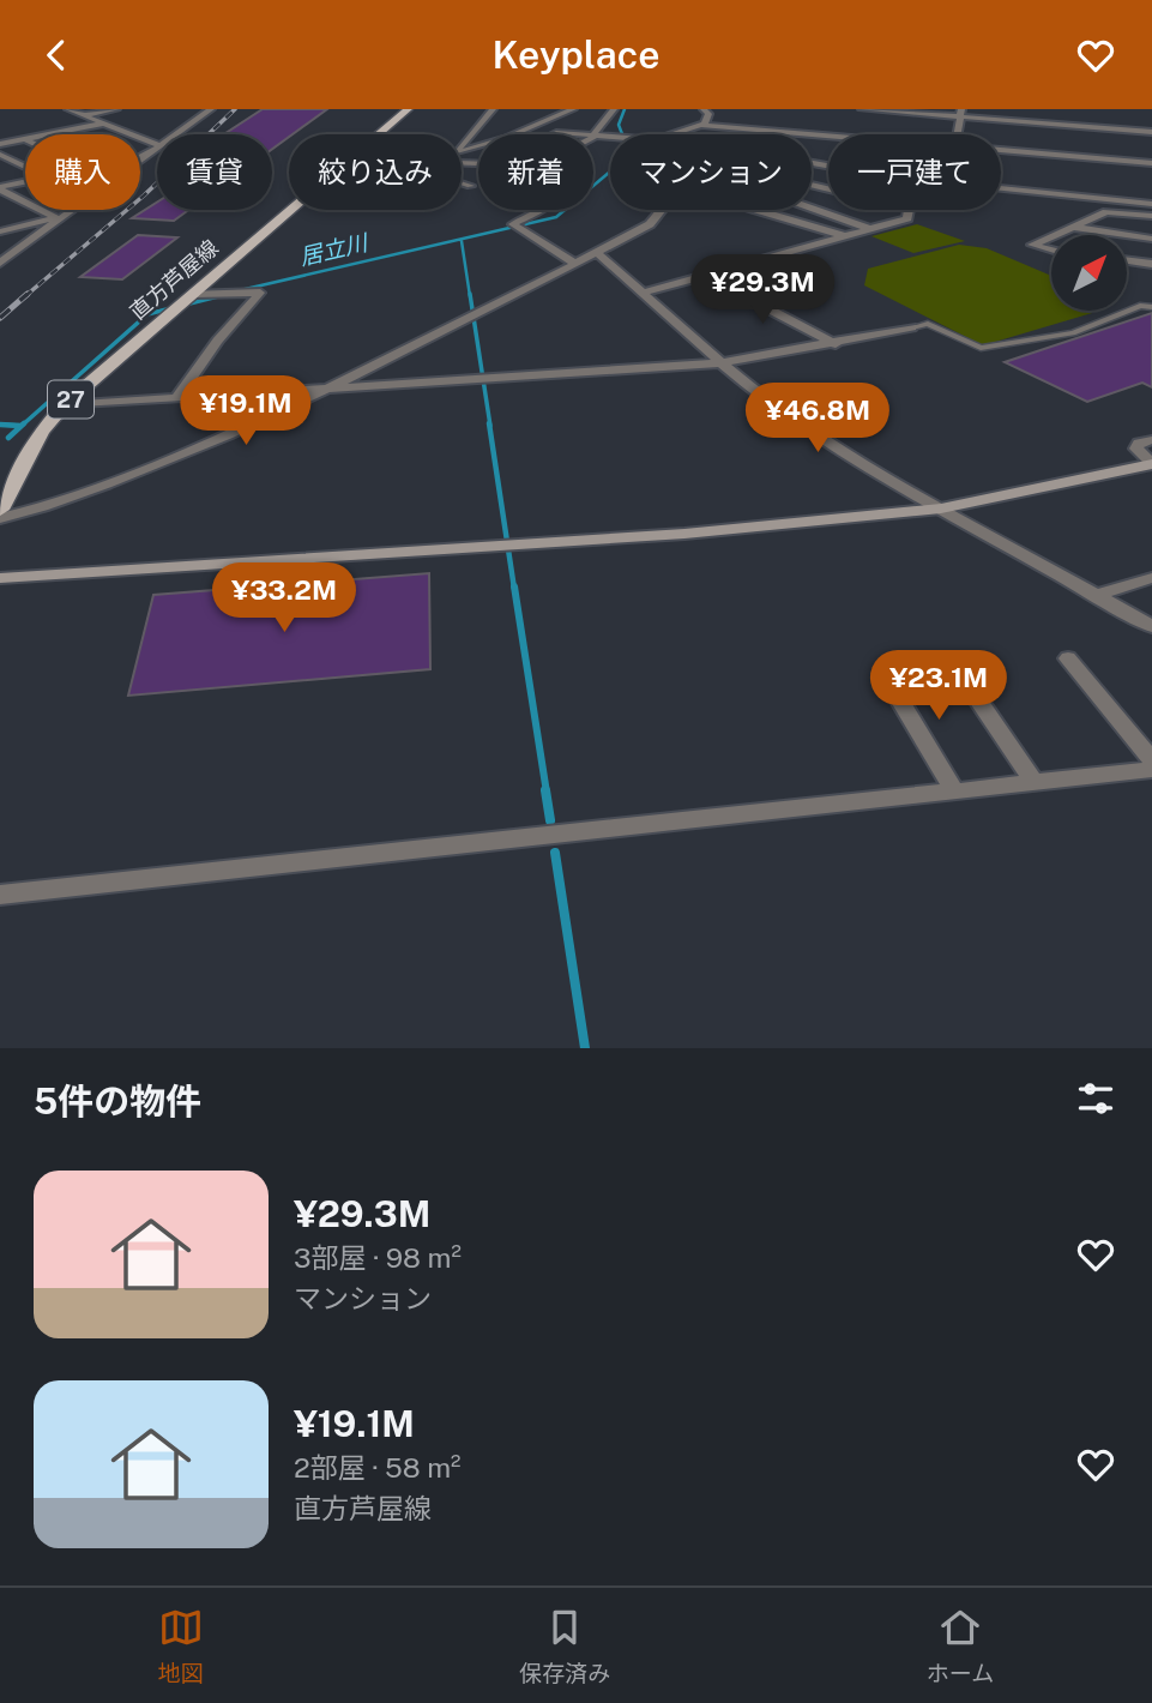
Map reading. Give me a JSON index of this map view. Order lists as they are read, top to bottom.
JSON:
{
  "streets": {
    "main road": ["直方芦屋線", "27"]
  },
  "water": ["居立川"],
  "north": "top right",
  "page": {
    "header": "Keyplace",
    "chip": [
      "購入",
      "賃貸",
      "絞り込み",
      "新着",
      "マンション",
      "一戸建て"
    ],
    "price": [
      "¥29.3M",
      "¥19.1M",
      "¥46.8M",
      "¥33.2M",
      "¥23.1M"
    ],
    "heading": "5件の物件",
    "list": [
      {
        "name": "¥29.3M",
        "note": "3部屋 · 98 m² · マンション"
      },
      {
        "name": "¥19.1M",
        "note": "2部屋 · 58 m² · 直方芦屋線"
      }
    ],
    "tabs": ["地図", "保存済み", "ホーム"]
  }
}
